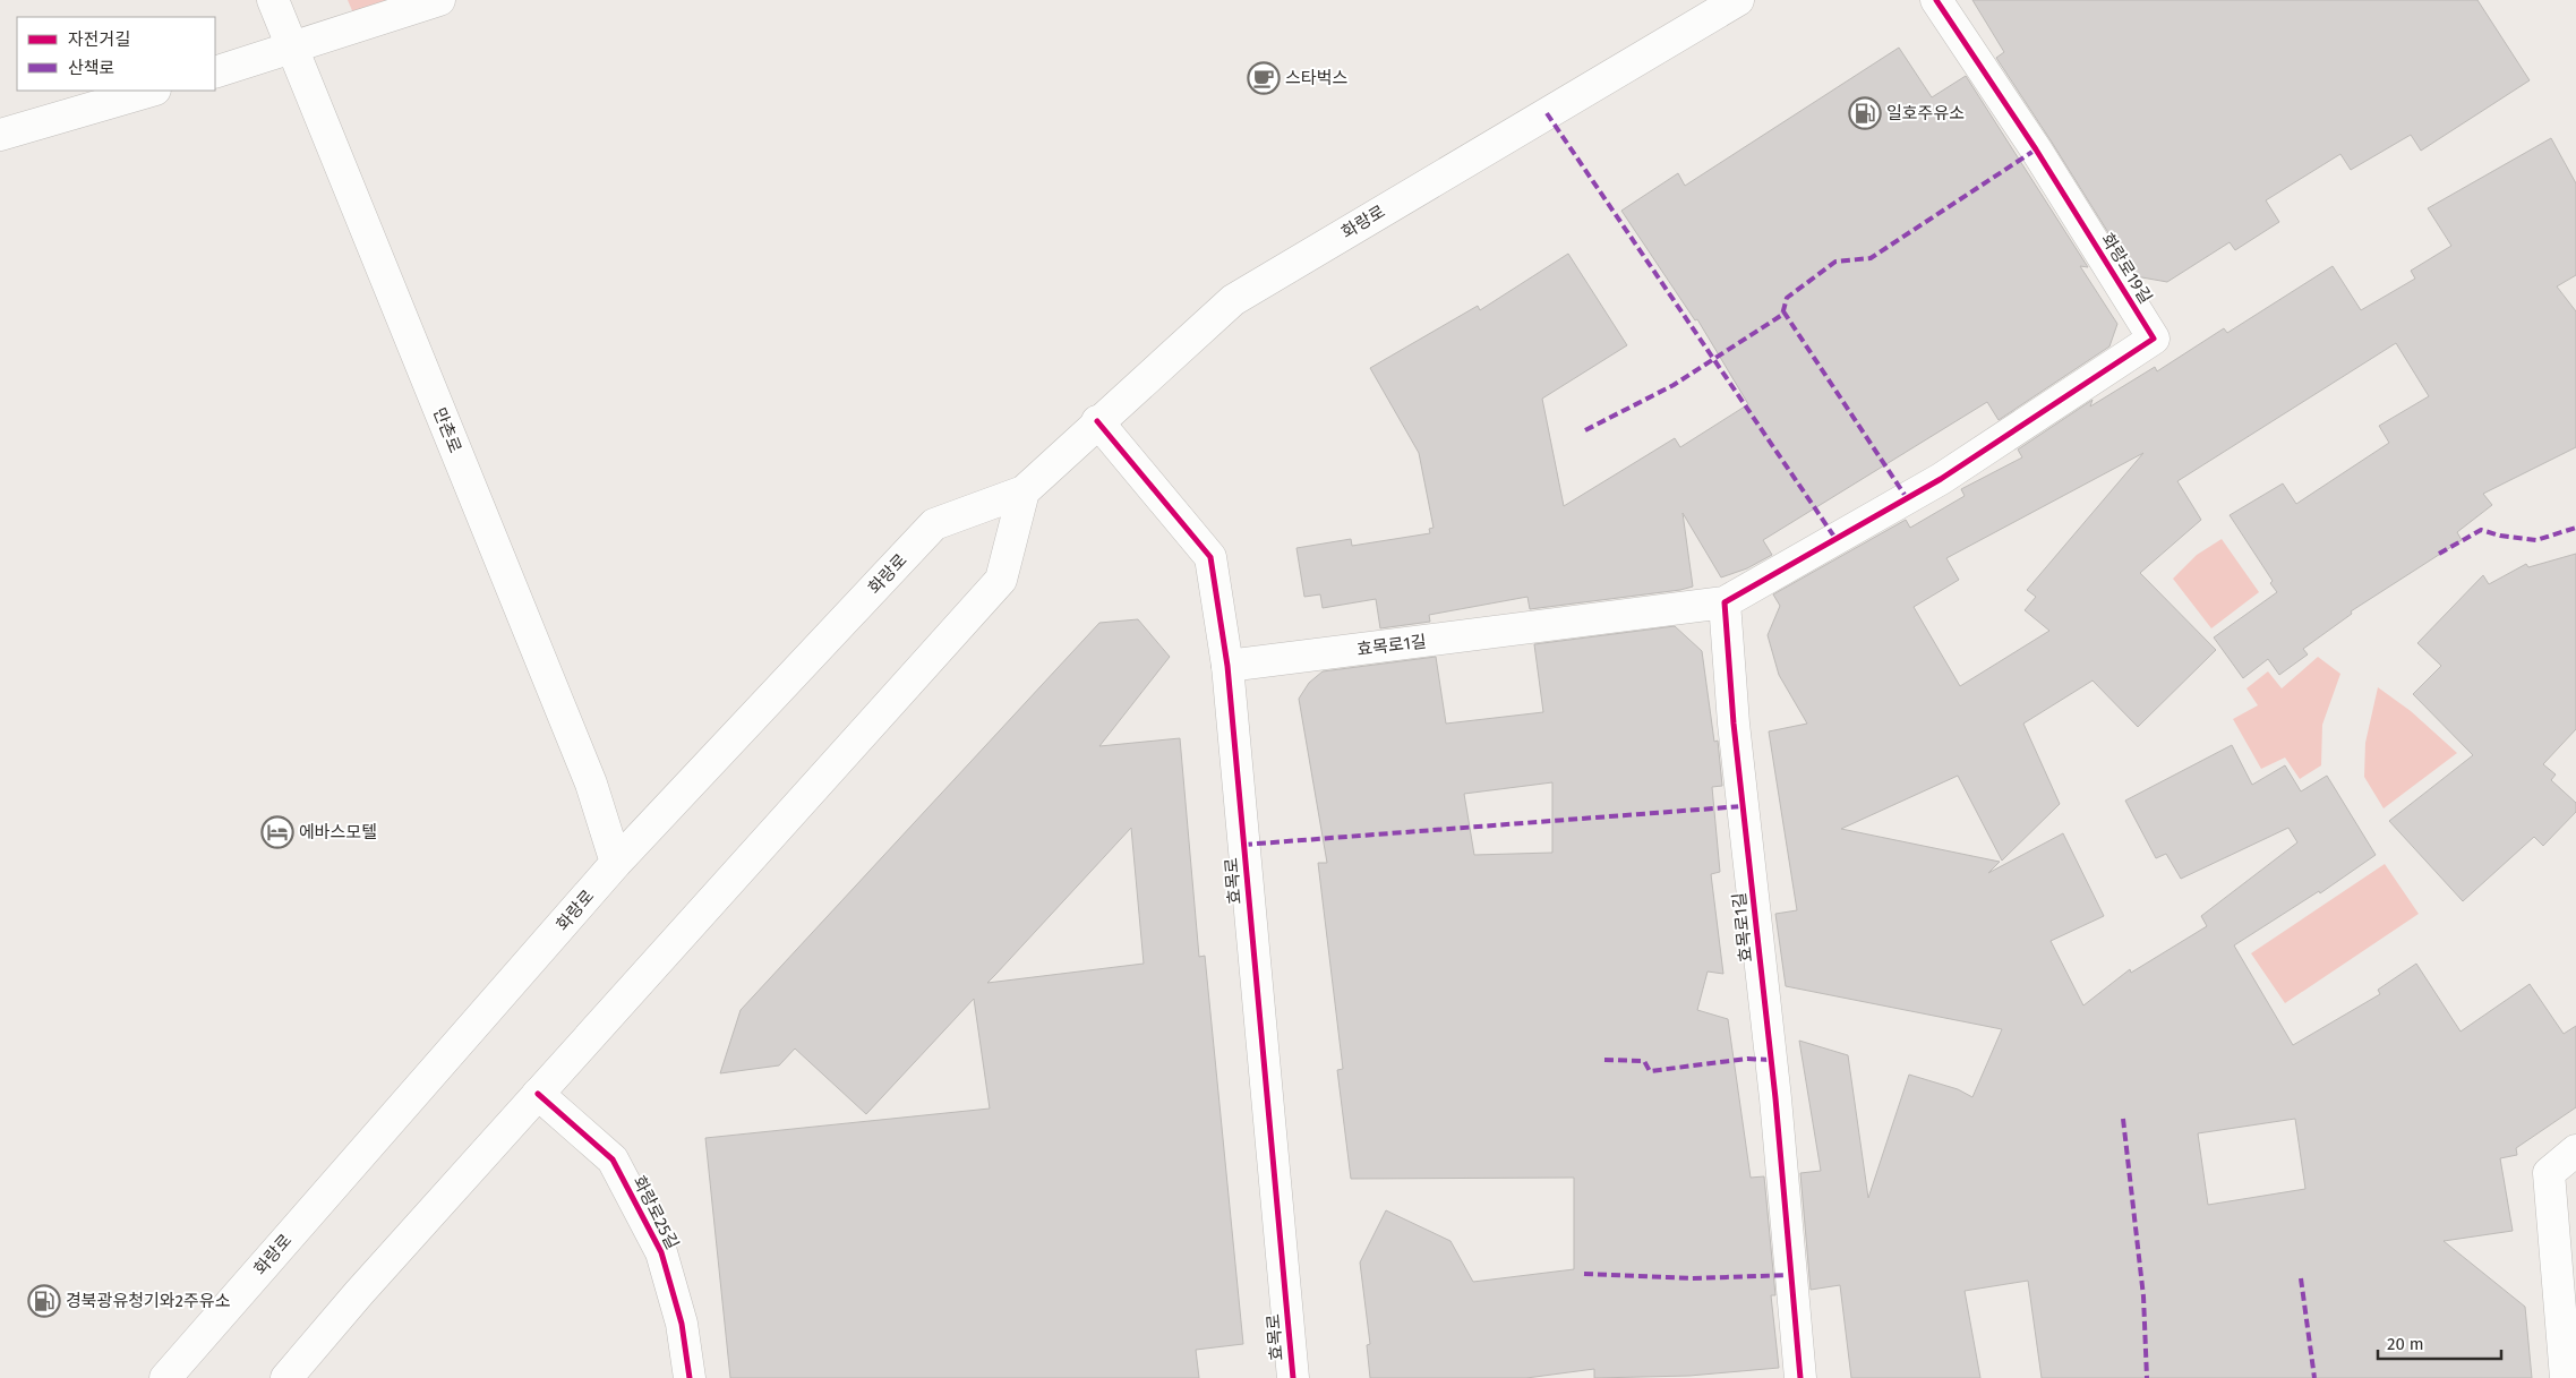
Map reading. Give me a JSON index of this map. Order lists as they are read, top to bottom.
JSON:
{
  "streets": {
    "main road": [
      "화랑로",
      "화랑로19길",
      "만촌로",
      "효목로1길",
      "효목로",
      "화랑로25길"
    ]
  },
  "crossings": [
    ["화랑로", "만촌로"],
    ["화랑로", "효목로"],
    ["화랑로19길", "효목로1길"],
    ["효목로1길", "효목로"]
  ],
  "places": {
    "cafe": ["스타벅스"],
    "fuel station": ["일호주유소", "경북광유청기와2주유소"],
    "hotel": ["에바스모텔"]
  },
  "legend": ["자전거길", "산책로"],
  "scale_bar": "20 m"
}
